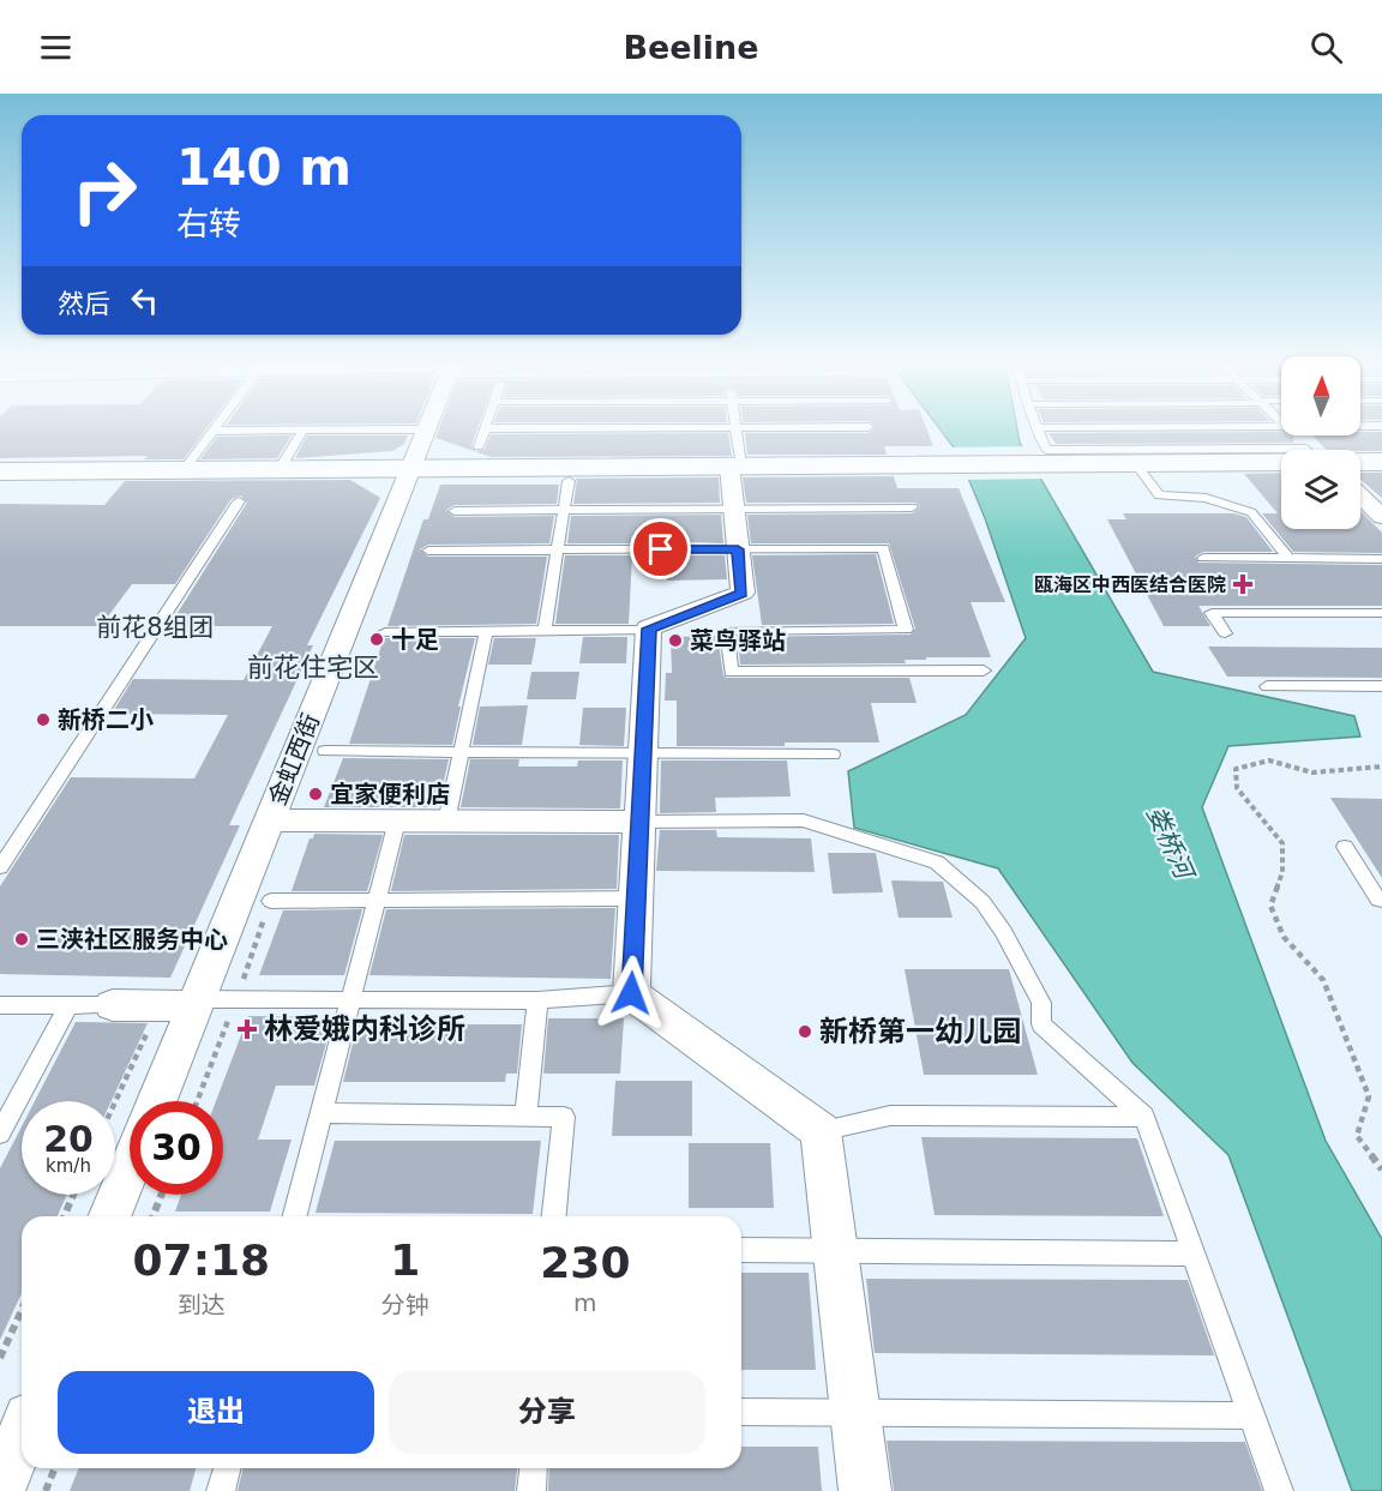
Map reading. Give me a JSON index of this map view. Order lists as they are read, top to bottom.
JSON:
{
  "streets": {
    "street": ["金虹西街"]
  },
  "districts": ["前花8组团", "前花住宅区"],
  "water": ["娄桥河"],
  "places": {
    "health": ["瓯海区中西医结合医院", "林爱娥内科诊所"],
    "other": [
      "十足",
      "菜鸟驿站",
      "新桥二小",
      "宜家便利店",
      "三浃社区服务中心",
      "新桥第一幼儿园"
    ]
  },
  "north": "top",
  "page": {
    "header": "Beeline",
    "turn": ["140 m", "右转"],
    "then": "然后",
    "speed": "20 km/h",
    "limit": "30",
    "eta": [
      "07:18",
      "到达",
      "1",
      "分钟",
      "230",
      "m"
    ],
    "buttons": ["退出", "分享"]
  }
}
